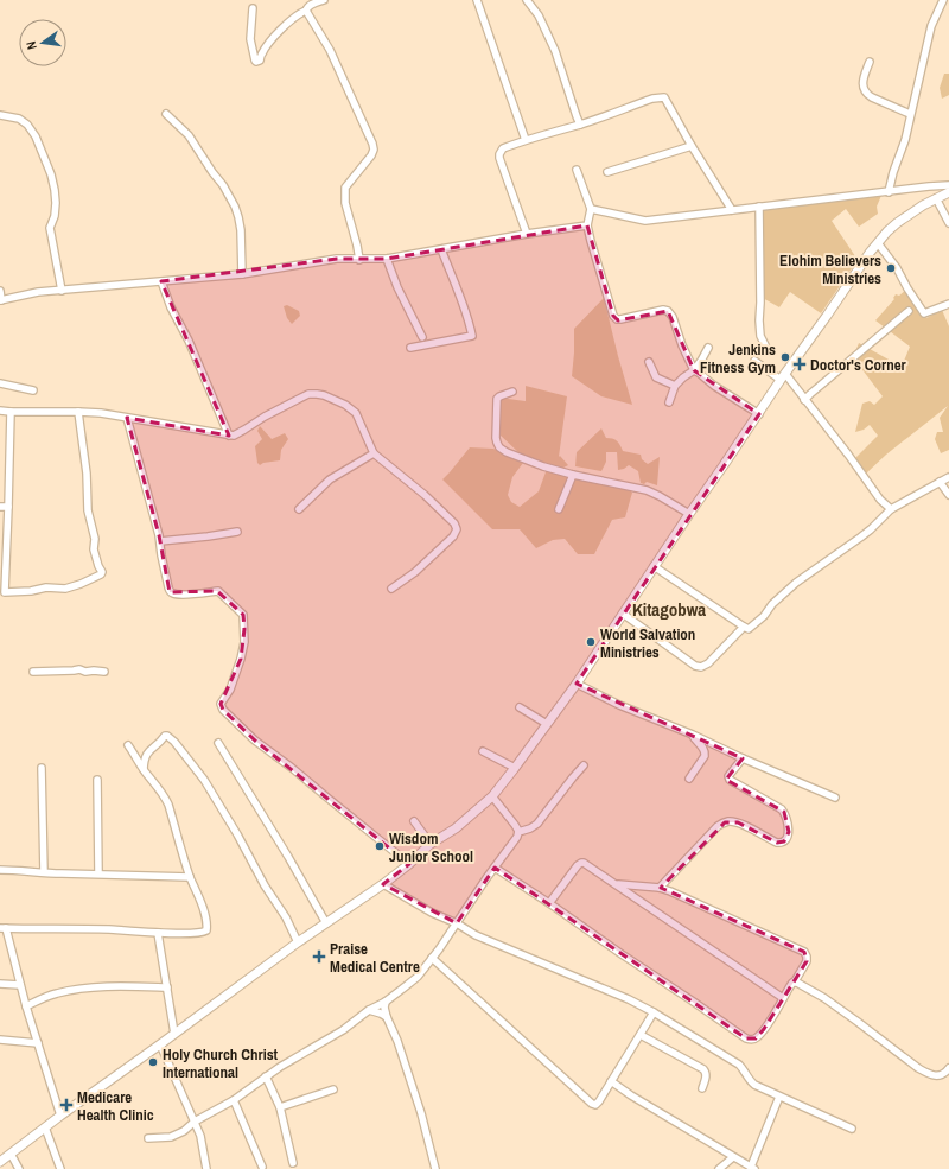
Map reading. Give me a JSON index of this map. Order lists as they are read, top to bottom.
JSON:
{
  "districts": ["Kitagobwa"],
  "places": {
    "other": [
      "Elohim Believers Ministries",
      "Jenkins Fitness Gym",
      "World Salvation Ministries",
      "Wisdom Junior School",
      "Holy Church Christ International"
    ],
    "health": ["Doctor's Corner", "Praise Medical Centre", "Medicare Health Clinic"]
  },
  "north": "left"
}
